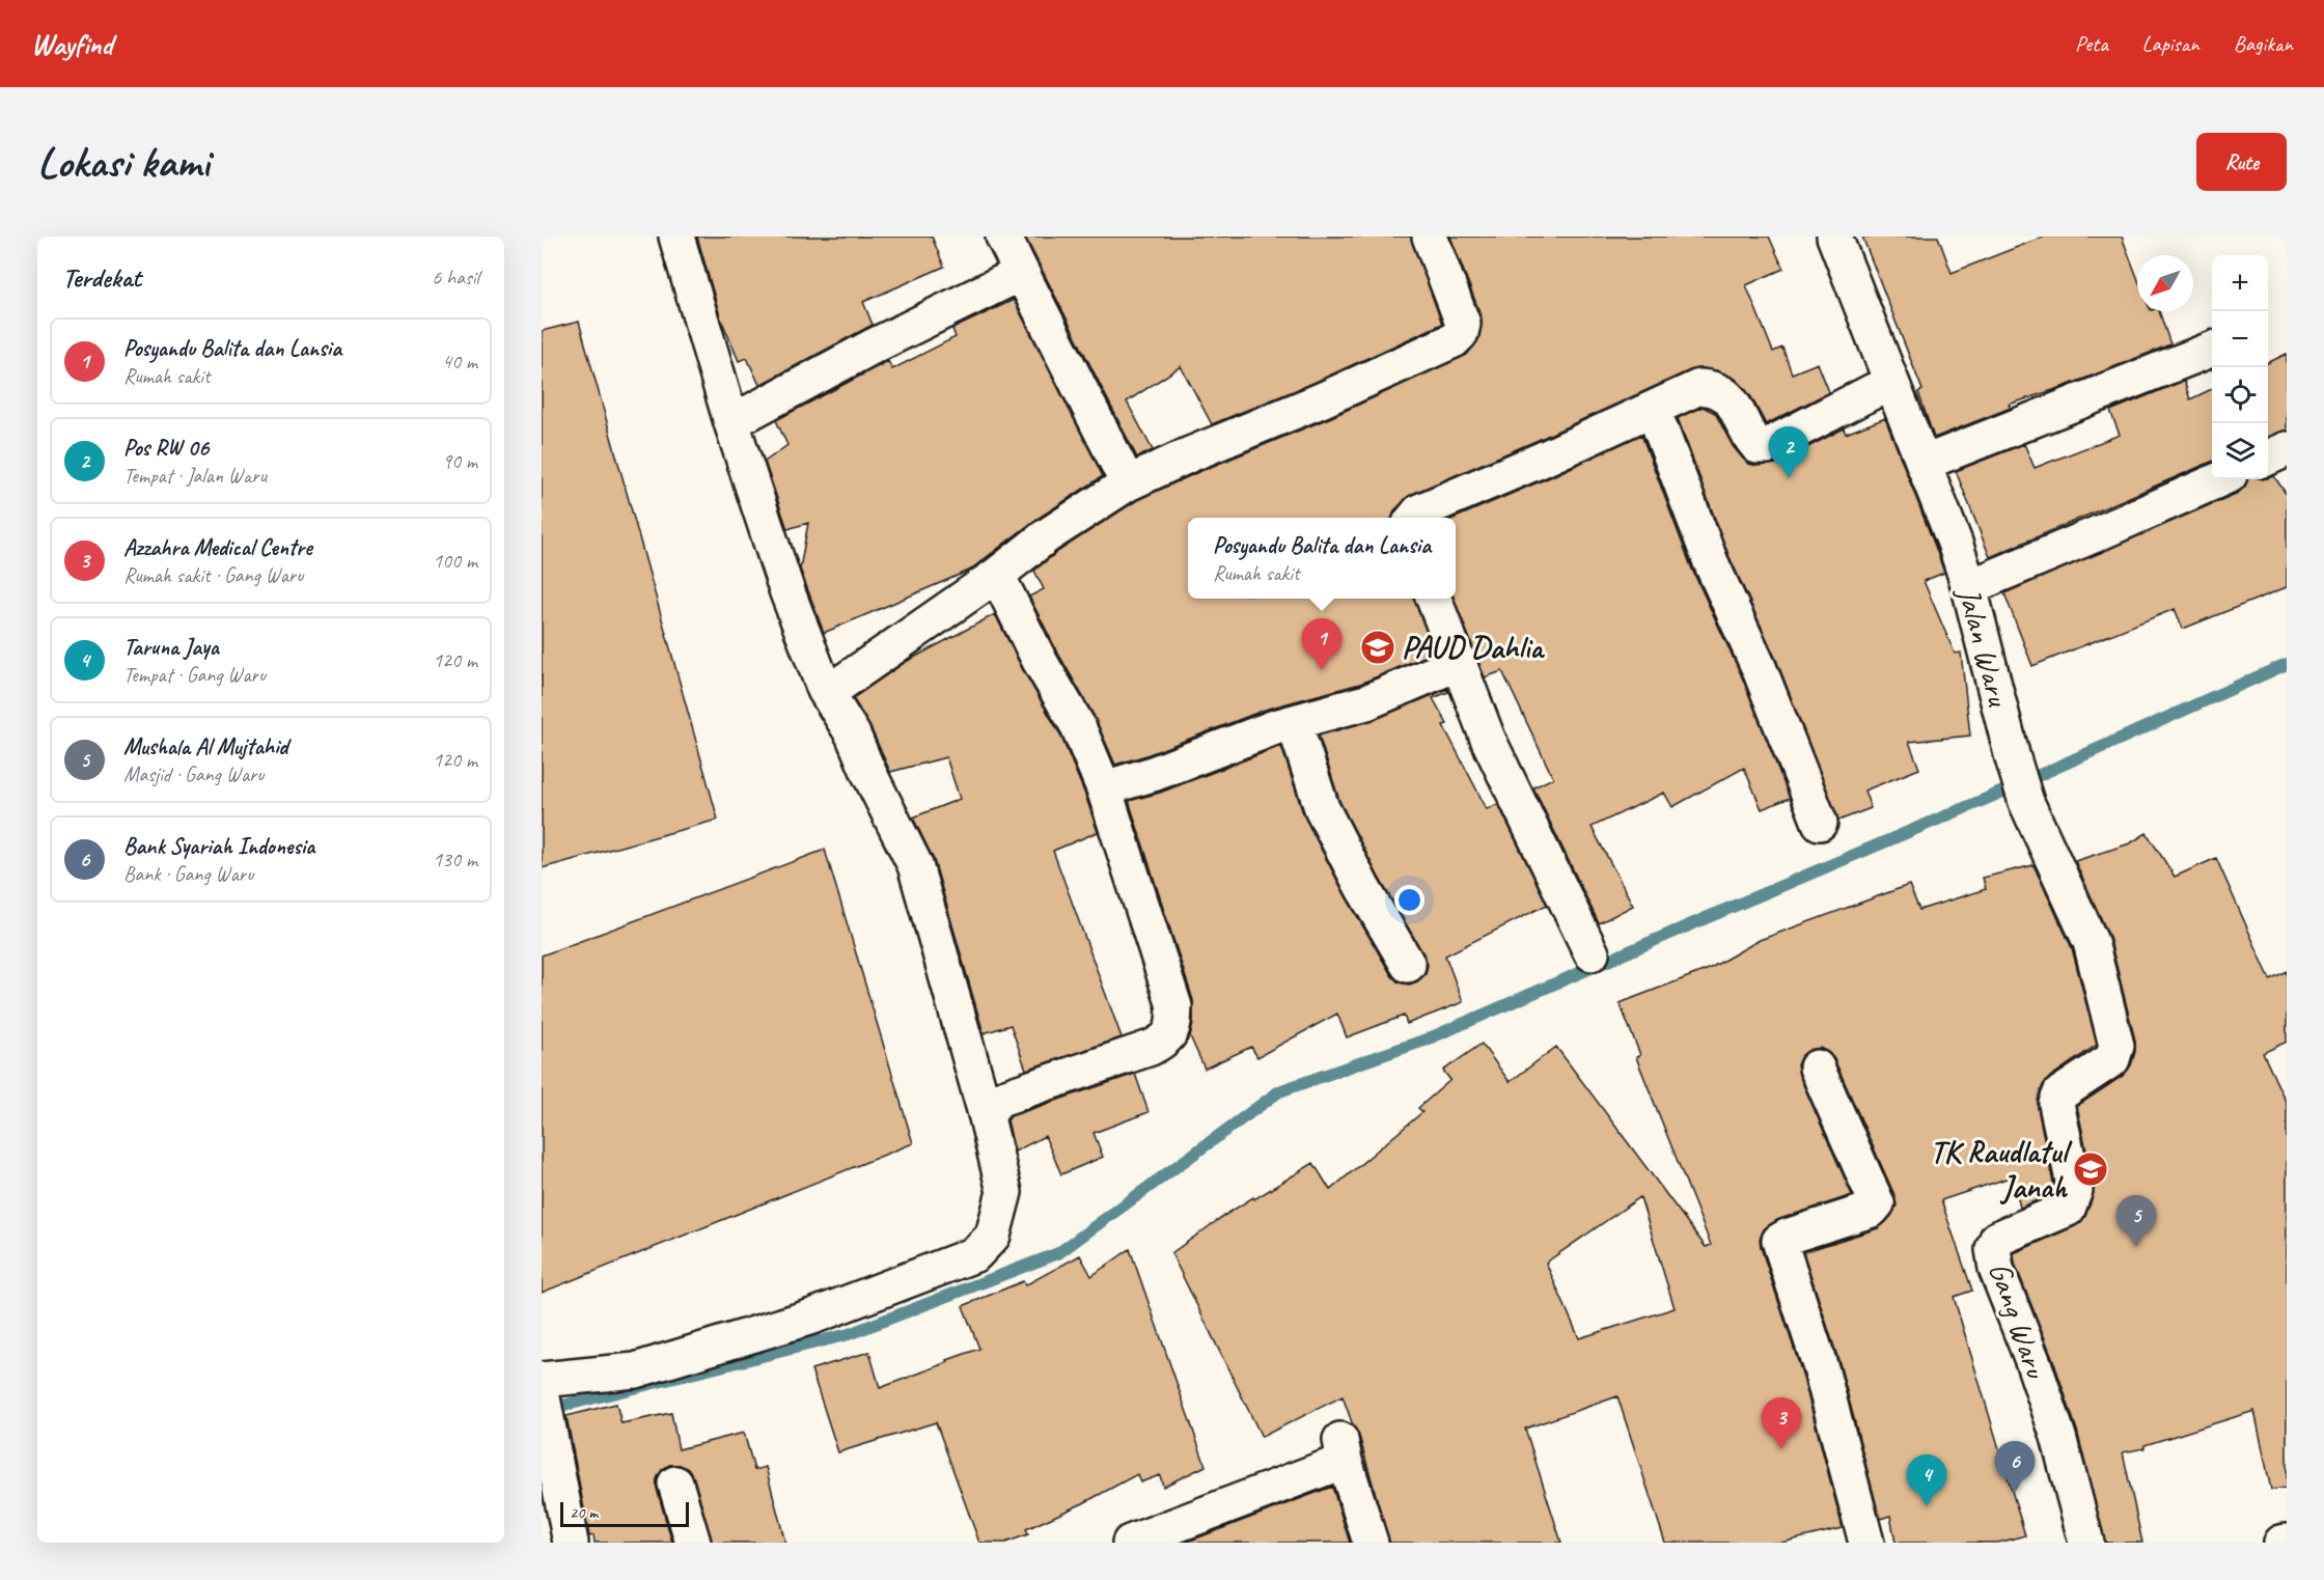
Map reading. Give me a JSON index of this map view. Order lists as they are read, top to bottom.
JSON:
{
  "streets": {
    "street": ["Jalan Waru", "Gang Waru"]
  },
  "crossings": [
    ["Jalan Waru", "Gang Waru"]
  ],
  "places": {
    "school or university": ["PAUD Dahlia", "TK Raudlatul Janah"]
  },
  "scale_bar": "20 m",
  "north": "bottom left",
  "page": {
    "header": "Wayfind",
    "nav": ["Peta", "Lapisan", "Bagikan"],
    "buttons": "Rute",
    "title": "Lokasi kami",
    "heading": ["Terdekat", "6 hasil"],
    "map_buttons": ["+", "−"],
    "list": [
      {
        "mark": "1",
        "name": "Posyandu Balita dan Lansia",
        "note": "Rumah sakit",
        "value": "40 m"
      },
      {
        "mark": "2",
        "name": "Pos RW 06",
        "note": "Tempat · Jalan Waru",
        "value": "90 m"
      },
      {
        "mark": "3",
        "name": "Azzahra Medical Centre",
        "note": "Rumah sakit · Gang Waru",
        "value": "100 m"
      },
      {
        "mark": "4",
        "name": "Taruna Jaya",
        "note": "Tempat · Gang Waru",
        "value": "120 m"
      },
      {
        "mark": "5",
        "name": "Mushala Al Mujtahid",
        "note": "Masjid · Gang Waru",
        "value": "120 m"
      },
      {
        "mark": "6",
        "name": "Bank Syariah Indonesia",
        "note": "Bank · Gang Waru",
        "value": "130 m"
      }
    ],
    "pins": [
      "2",
      "1",
      "5",
      "3",
      "6",
      "4"
    ],
    "popup": ["Posyandu Balita dan Lansia", "Rumah sakit"],
    "scale": "20 m"
  }
}
